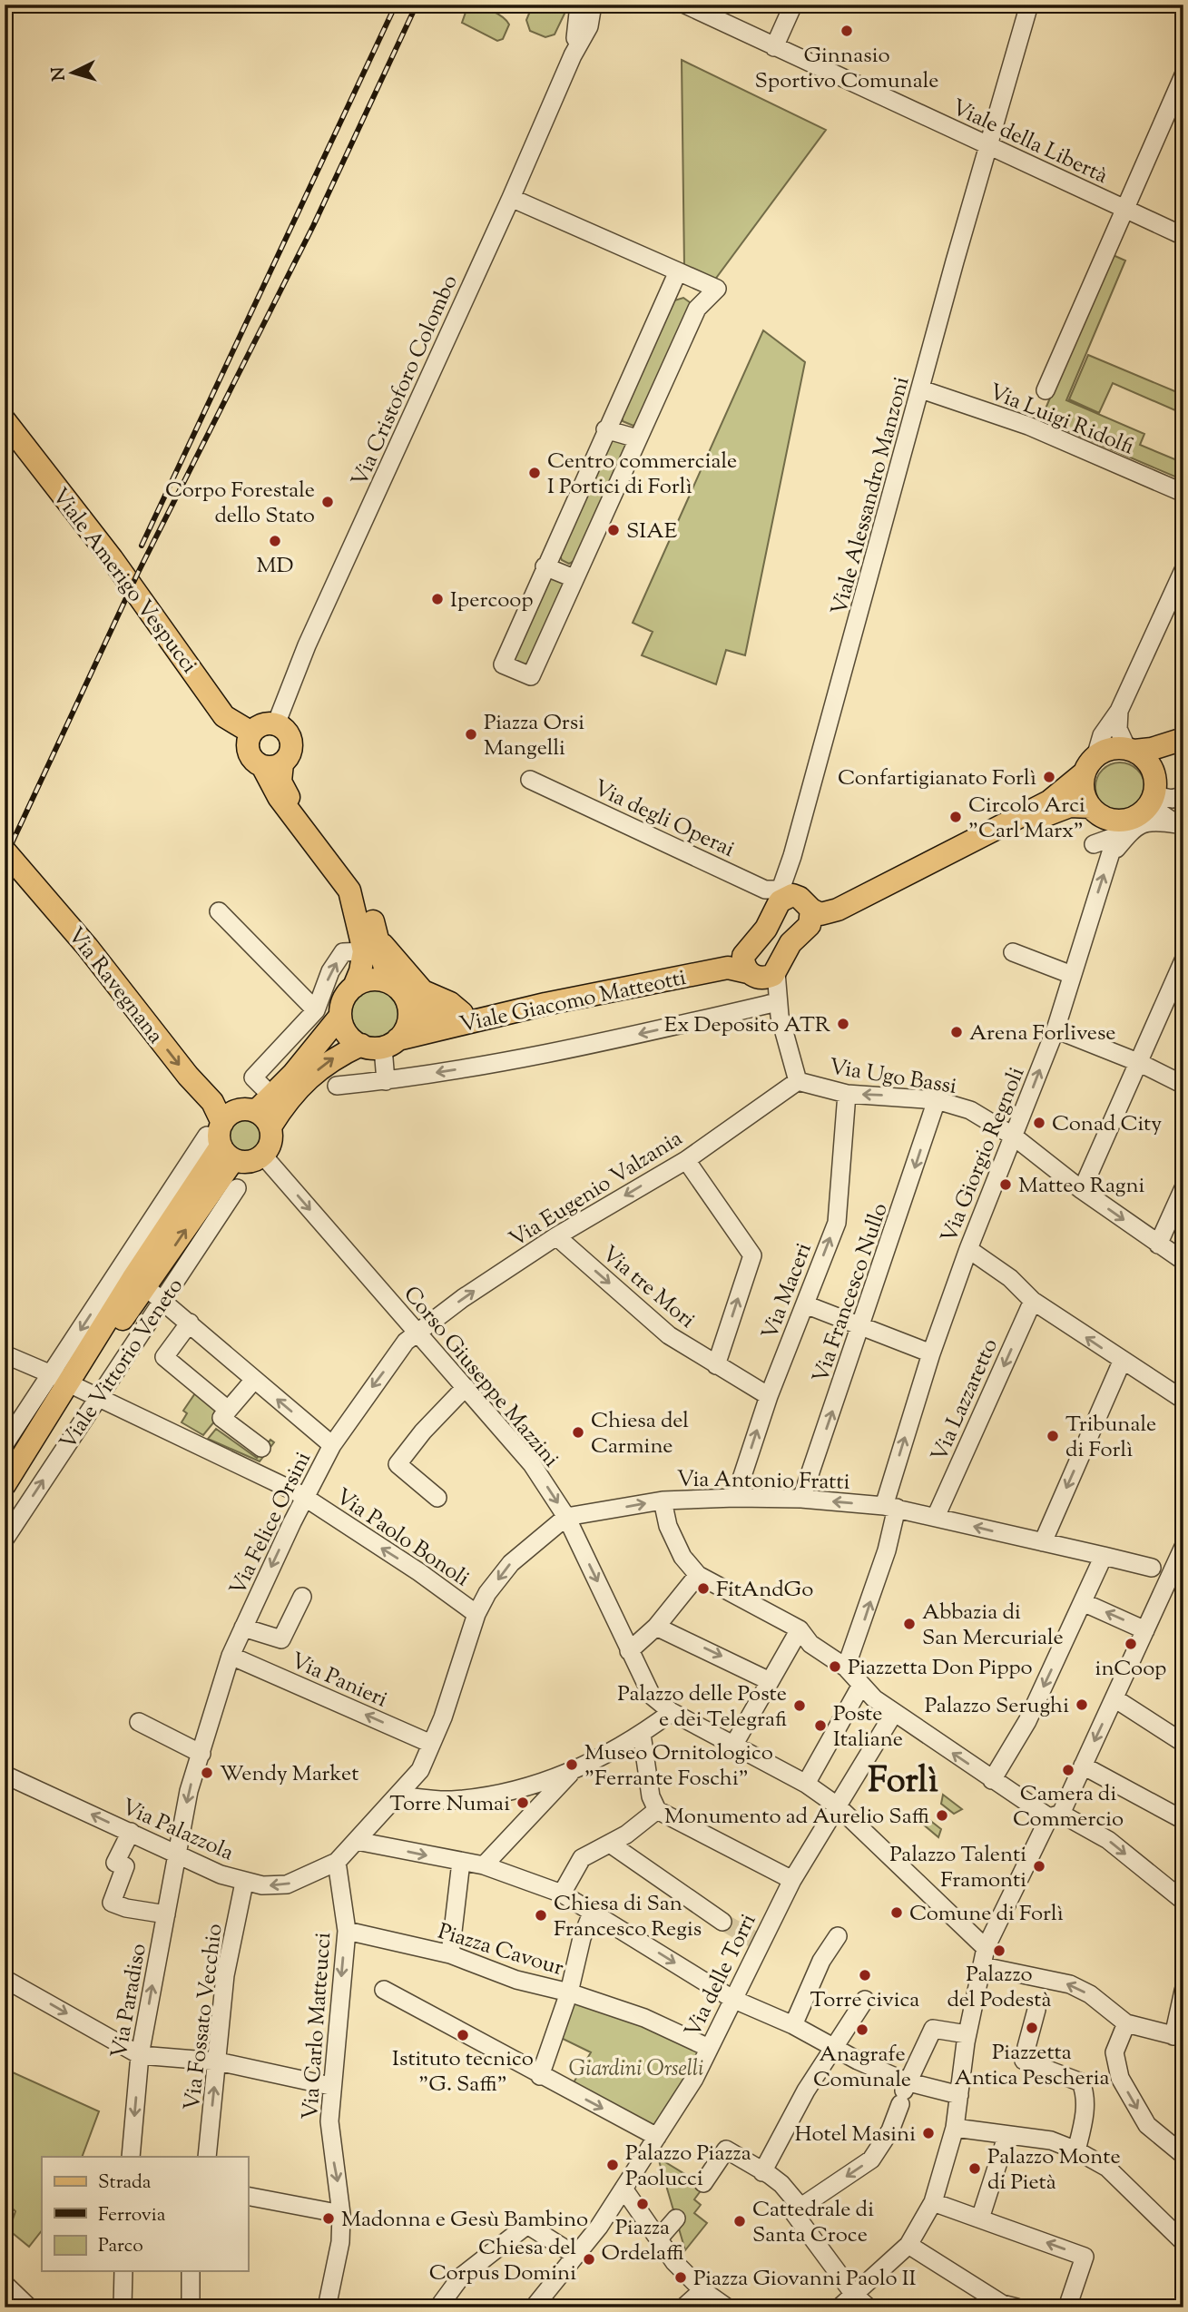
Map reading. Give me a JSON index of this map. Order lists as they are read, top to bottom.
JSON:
{
  "streets": {
    "main road": [
      "Viale Amerigo Vespucci",
      "Via Ravegnana",
      "Viale Giacomo Matteotti",
      "Viale Vittorio Veneto"
    ],
    "street": [
      "Viale della Libertà",
      "Via Cristoforo Colombo",
      "Via Luigi Ridolfi",
      "Viale Alessandro Manzoni",
      "Via degli Operai",
      "Via Ugo Bassi",
      "Via Giorgio Regnoli",
      "Via Eugenio Valzania",
      "Via tre Mori",
      "Via Maceri",
      "Via Francesco Nullo",
      "Corso Giuseppe Mazzini",
      "Via Lazzaretto",
      "Via Antonio Fratti",
      "Via Felice Orsini",
      "Via Paolo Bonoli",
      "Via Panieri",
      "Via Palazzola",
      "Piazza Cavour",
      "Via delle Torri",
      "Via Paradiso",
      "Via Fossato Vecchio",
      "Via Carlo Matteucci"
    ]
  },
  "crossings": [
    ["Viale della Libertà", "Viale Alessandro Manzoni"],
    ["Via Cristoforo Colombo", "Viale Amerigo Vespucci"],
    ["Via Luigi Ridolfi", "Viale Alessandro Manzoni"],
    ["Viale Alessandro Manzoni", "Via degli Operai"],
    ["Via Ravegnana", "Viale Giacomo Matteotti"],
    ["Via Ravegnana", "Viale Vittorio Veneto"],
    ["Via Ravegnana", "Corso Giuseppe Mazzini"],
    ["Viale Giacomo Matteotti", "Viale Vittorio Veneto"],
    ["Viale Giacomo Matteotti", "Corso Giuseppe Mazzini"],
    ["Via Ugo Bassi", "Via Giorgio Regnoli"],
    ["Via Ugo Bassi", "Via Eugenio Valzania"],
    ["Via Ugo Bassi", "Via Maceri"],
    ["Via Ugo Bassi", "Via Francesco Nullo"],
    ["Via Giorgio Regnoli", "Via Antonio Fratti"],
    ["Via Eugenio Valzania", "Via tre Mori"],
    ["Via Eugenio Valzania", "Corso Giuseppe Mazzini"],
    ["Via Eugenio Valzania", "Via Felice Orsini"],
    ["Via tre Mori", "Via Maceri"],
    ["Via Maceri", "Via Antonio Fratti"],
    ["Via Francesco Nullo", "Via Antonio Fratti"],
    ["Viale Vittorio Veneto", "Corso Giuseppe Mazzini"],
    ["Viale Vittorio Veneto", "Via Paolo Bonoli"],
    ["Corso Giuseppe Mazzini", "Via Antonio Fratti"],
    ["Corso Giuseppe Mazzini", "Via Felice Orsini"],
    ["Corso Giuseppe Mazzini", "Via delle Torri"],
    ["Via Lazzaretto", "Via Antonio Fratti"],
    ["Via Felice Orsini", "Via Paolo Bonoli"],
    ["Via Felice Orsini", "Via Panieri"],
    ["Via Felice Orsini", "Via Palazzola"],
    ["Via Felice Orsini", "Via Paradiso"],
    ["Via Palazzola", "Via Paradiso"],
    ["Via Palazzola", "Via Fossato Vecchio"],
    ["Via Palazzola", "Via Carlo Matteucci"],
    ["Piazza Cavour", "Via Carlo Matteucci"]
  ],
  "one_way": [
    "Via Ravegnana",
    "Via tre Mori",
    "Via Maceri",
    "Via Felice Orsini",
    "Via Paolo Bonoli",
    "Via Panieri",
    "Via Palazzola",
    "Via Carlo Matteucci"
  ],
  "districts": ["Forlì"],
  "parks": ["Giardini Orselli"],
  "places": [
    "Ginnasio Sportivo Comunale",
    "Centro commerciale I Portici di Forlì",
    "Corpo Forestale dello Stato",
    "SIAE",
    "MD",
    "Ipercoop",
    "Piazza Orsi Mangelli",
    "Confartigianato Forlì",
    "Circolo Arci \"Carl Marx\"",
    "Ex Deposito ATR",
    "Arena Forlivese",
    "Conad City",
    "Matteo Ragni",
    "Chiesa del Carmine",
    "Tribunale di Forlì",
    "FitAndGo",
    "Abbazia di San Mercuriale",
    "inCoop",
    "Piazzetta Don Pippo",
    "Palazzo Serughi",
    "Palazzo delle Poste e dei Telegrafi",
    "Poste Italiane",
    "Museo Ornitologico \"Ferrante Foschi\"",
    "Camera di Commercio",
    "Wendy Market",
    "Torre Numai",
    "Monumento ad Aurelio Saffi",
    "Palazzo Talenti Framonti",
    "Comune di Forlì",
    "Chiesa di San Francesco Regis",
    "Palazzo del Podestà",
    "Torre civica",
    "Piazzetta Antica Pescheria",
    "Anagrafe Comunale",
    "Istituto tecnico \"G. Saffi\"",
    "Hotel Masini",
    "Palazzo Piazza Paolucci",
    "Palazzo Monte di Pietà",
    "Piazza Ordelaffi",
    "Madonna e Gesù Bambino",
    "Cattedrale di Santa Croce",
    "Chiesa del Corpus Domini",
    "Piazza Giovanni Paolo II"
  ],
  "legend": ["Strada", "Ferrovia", "Parco"],
  "north": "left"
}
